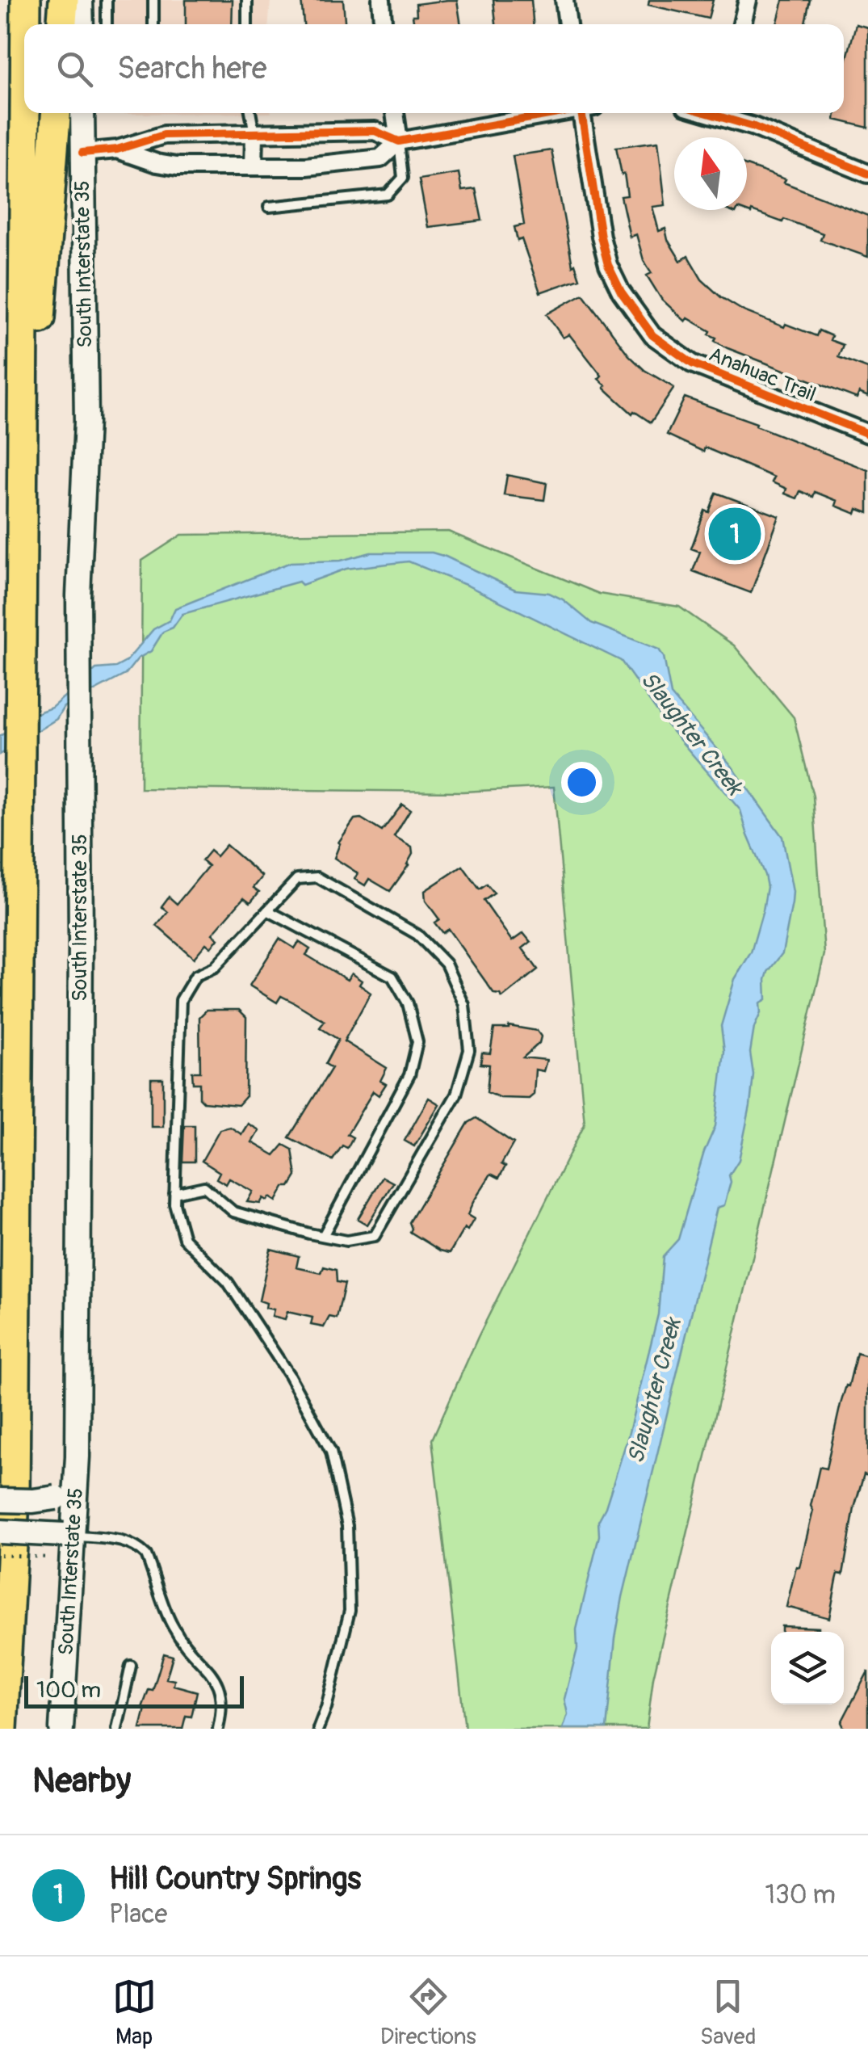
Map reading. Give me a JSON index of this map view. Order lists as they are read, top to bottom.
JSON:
{
  "streets": {
    "main road": ["South Interstate 35"],
    "street": ["Anahuac Trail"]
  },
  "water": ["Slaughter Creek"],
  "scale_bar": "100 m",
  "north": "top",
  "page": {
    "search": "Search here",
    "pins": "1",
    "scale": "100 m",
    "heading": "Nearby",
    "list": [
      {
        "mark": "1",
        "name": "Hill Country Springs",
        "note": "Place",
        "value": "130 m"
      }
    ],
    "nav": ["Map", "Directions", "Saved"]
  }
}
